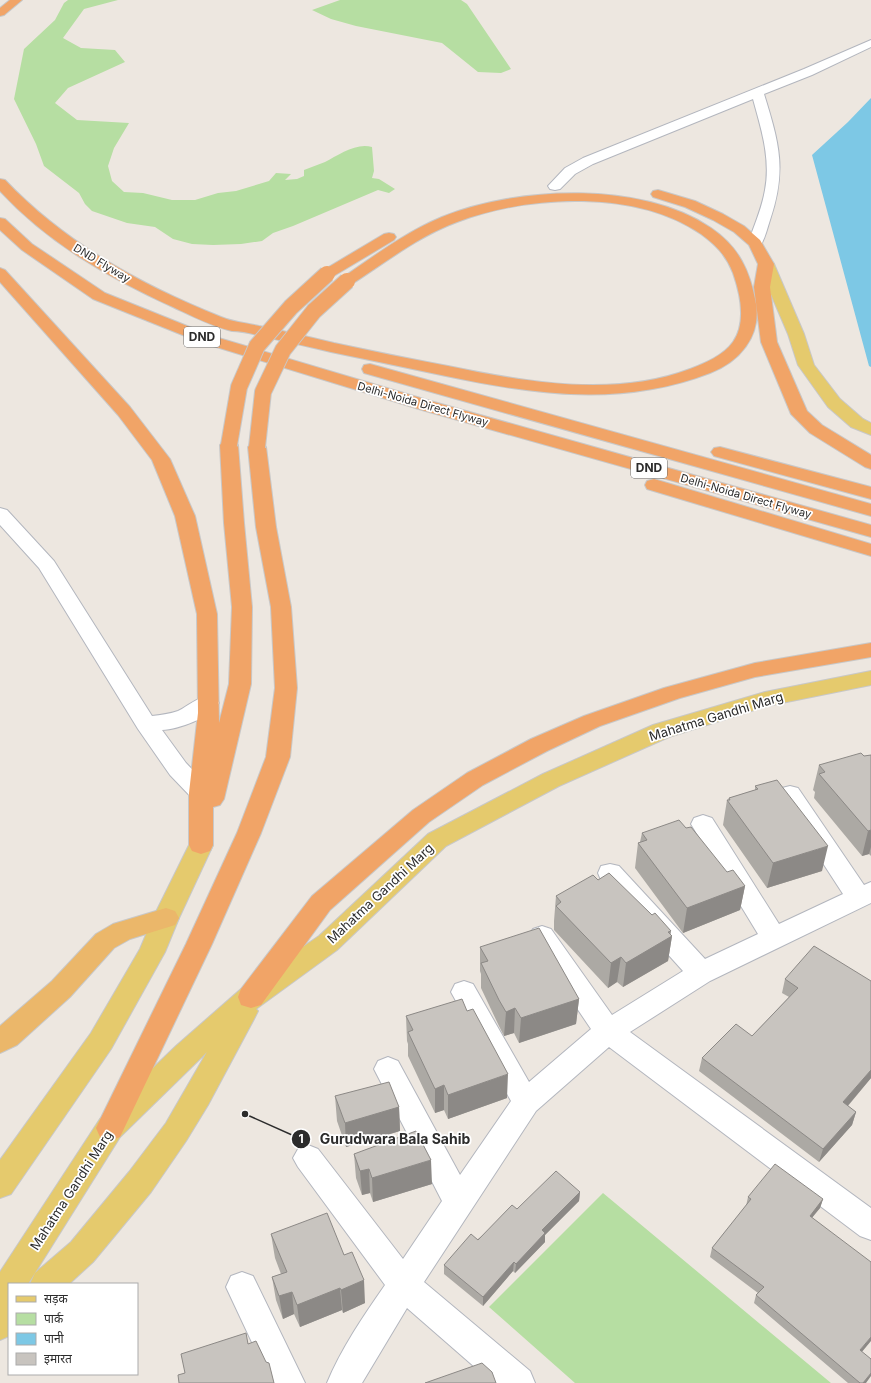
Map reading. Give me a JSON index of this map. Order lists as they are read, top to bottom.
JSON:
{
  "streets": {
    "highway": ["DND Flyway", "DND", "Delhi-Noida Direct Flyway"],
    "main road": ["Mahatma Gandhi Marg"]
  },
  "crossings": [
    ["DND Flyway", "Delhi-Noida Direct Flyway"]
  ],
  "places": ["Gurudwara Bala Sahib"],
  "legend": [
    "सड़क",
    "पार्क",
    "पानी",
    "इमारत"
  ]
}
